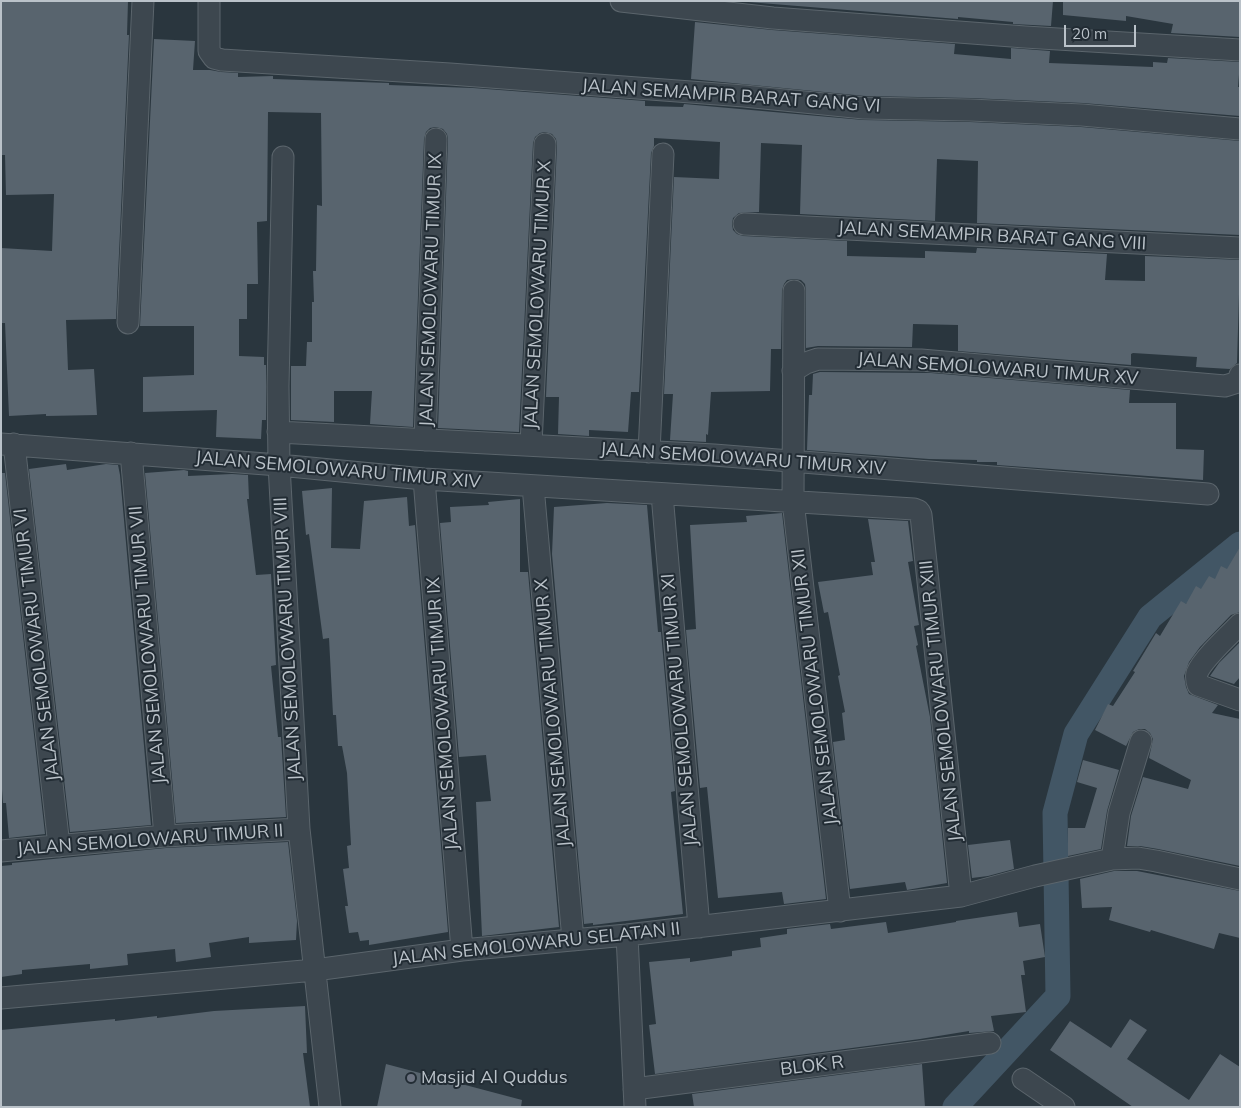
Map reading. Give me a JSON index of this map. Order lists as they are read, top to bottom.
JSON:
{
  "streets": {
    "street": [
      "JALAN SEMAMPIR BARAT GANG VI",
      "JALAN SEMAMPIR BARAT GANG VIII",
      "JALAN SEMOLOWARU TIMUR IX",
      "JALAN SEMOLOWARU TIMUR X",
      "JALAN SEMOLOWARU TIMUR XV",
      "JALAN SEMOLOWARU TIMUR XIV",
      "JALAN SEMOLOWARU TIMUR VIII",
      "JALAN SEMOLOWARU TIMUR VI",
      "JALAN SEMOLOWARU TIMUR VII",
      "JALAN SEMOLOWARU TIMUR XII",
      "JALAN SEMOLOWARU TIMUR XIII",
      "JALAN SEMOLOWARU TIMUR XI",
      "JALAN SEMOLOWARU TIMUR II",
      "JALAN SEMOLOWARU SELATAN II",
      "BLOK R"
    ]
  },
  "crossings": [
    ["JALAN SEMOLOWARU TIMUR IX", "JALAN SEMOLOWARU TIMUR XIV"],
    ["JALAN SEMOLOWARU TIMUR IX", "JALAN SEMOLOWARU SELATAN II"],
    ["JALAN SEMOLOWARU TIMUR X", "JALAN SEMOLOWARU TIMUR XIV"],
    ["JALAN SEMOLOWARU TIMUR X", "JALAN SEMOLOWARU SELATAN II"],
    ["JALAN SEMOLOWARU TIMUR XIV", "JALAN SEMOLOWARU TIMUR VIII"],
    ["JALAN SEMOLOWARU TIMUR XIV", "JALAN SEMOLOWARU TIMUR VI"],
    ["JALAN SEMOLOWARU TIMUR XIV", "JALAN SEMOLOWARU TIMUR VII"],
    ["JALAN SEMOLOWARU TIMUR XIV", "JALAN SEMOLOWARU TIMUR XII"],
    ["JALAN SEMOLOWARU TIMUR XIV", "JALAN SEMOLOWARU TIMUR XIII"],
    ["JALAN SEMOLOWARU TIMUR XIV", "JALAN SEMOLOWARU TIMUR XI"],
    ["JALAN SEMOLOWARU TIMUR VIII", "JALAN SEMOLOWARU TIMUR II"],
    ["JALAN SEMOLOWARU TIMUR VIII", "JALAN SEMOLOWARU SELATAN II"],
    ["JALAN SEMOLOWARU TIMUR VI", "JALAN SEMOLOWARU TIMUR II"],
    ["JALAN SEMOLOWARU TIMUR VII", "JALAN SEMOLOWARU TIMUR II"],
    ["JALAN SEMOLOWARU TIMUR XII", "JALAN SEMOLOWARU SELATAN II"],
    ["JALAN SEMOLOWARU TIMUR XIII", "JALAN SEMOLOWARU SELATAN II"],
    ["JALAN SEMOLOWARU TIMUR XI", "JALAN SEMOLOWARU SELATAN II"]
  ],
  "places": ["Masjid Al Quddus"],
  "scale_bar": "20 m"
}
